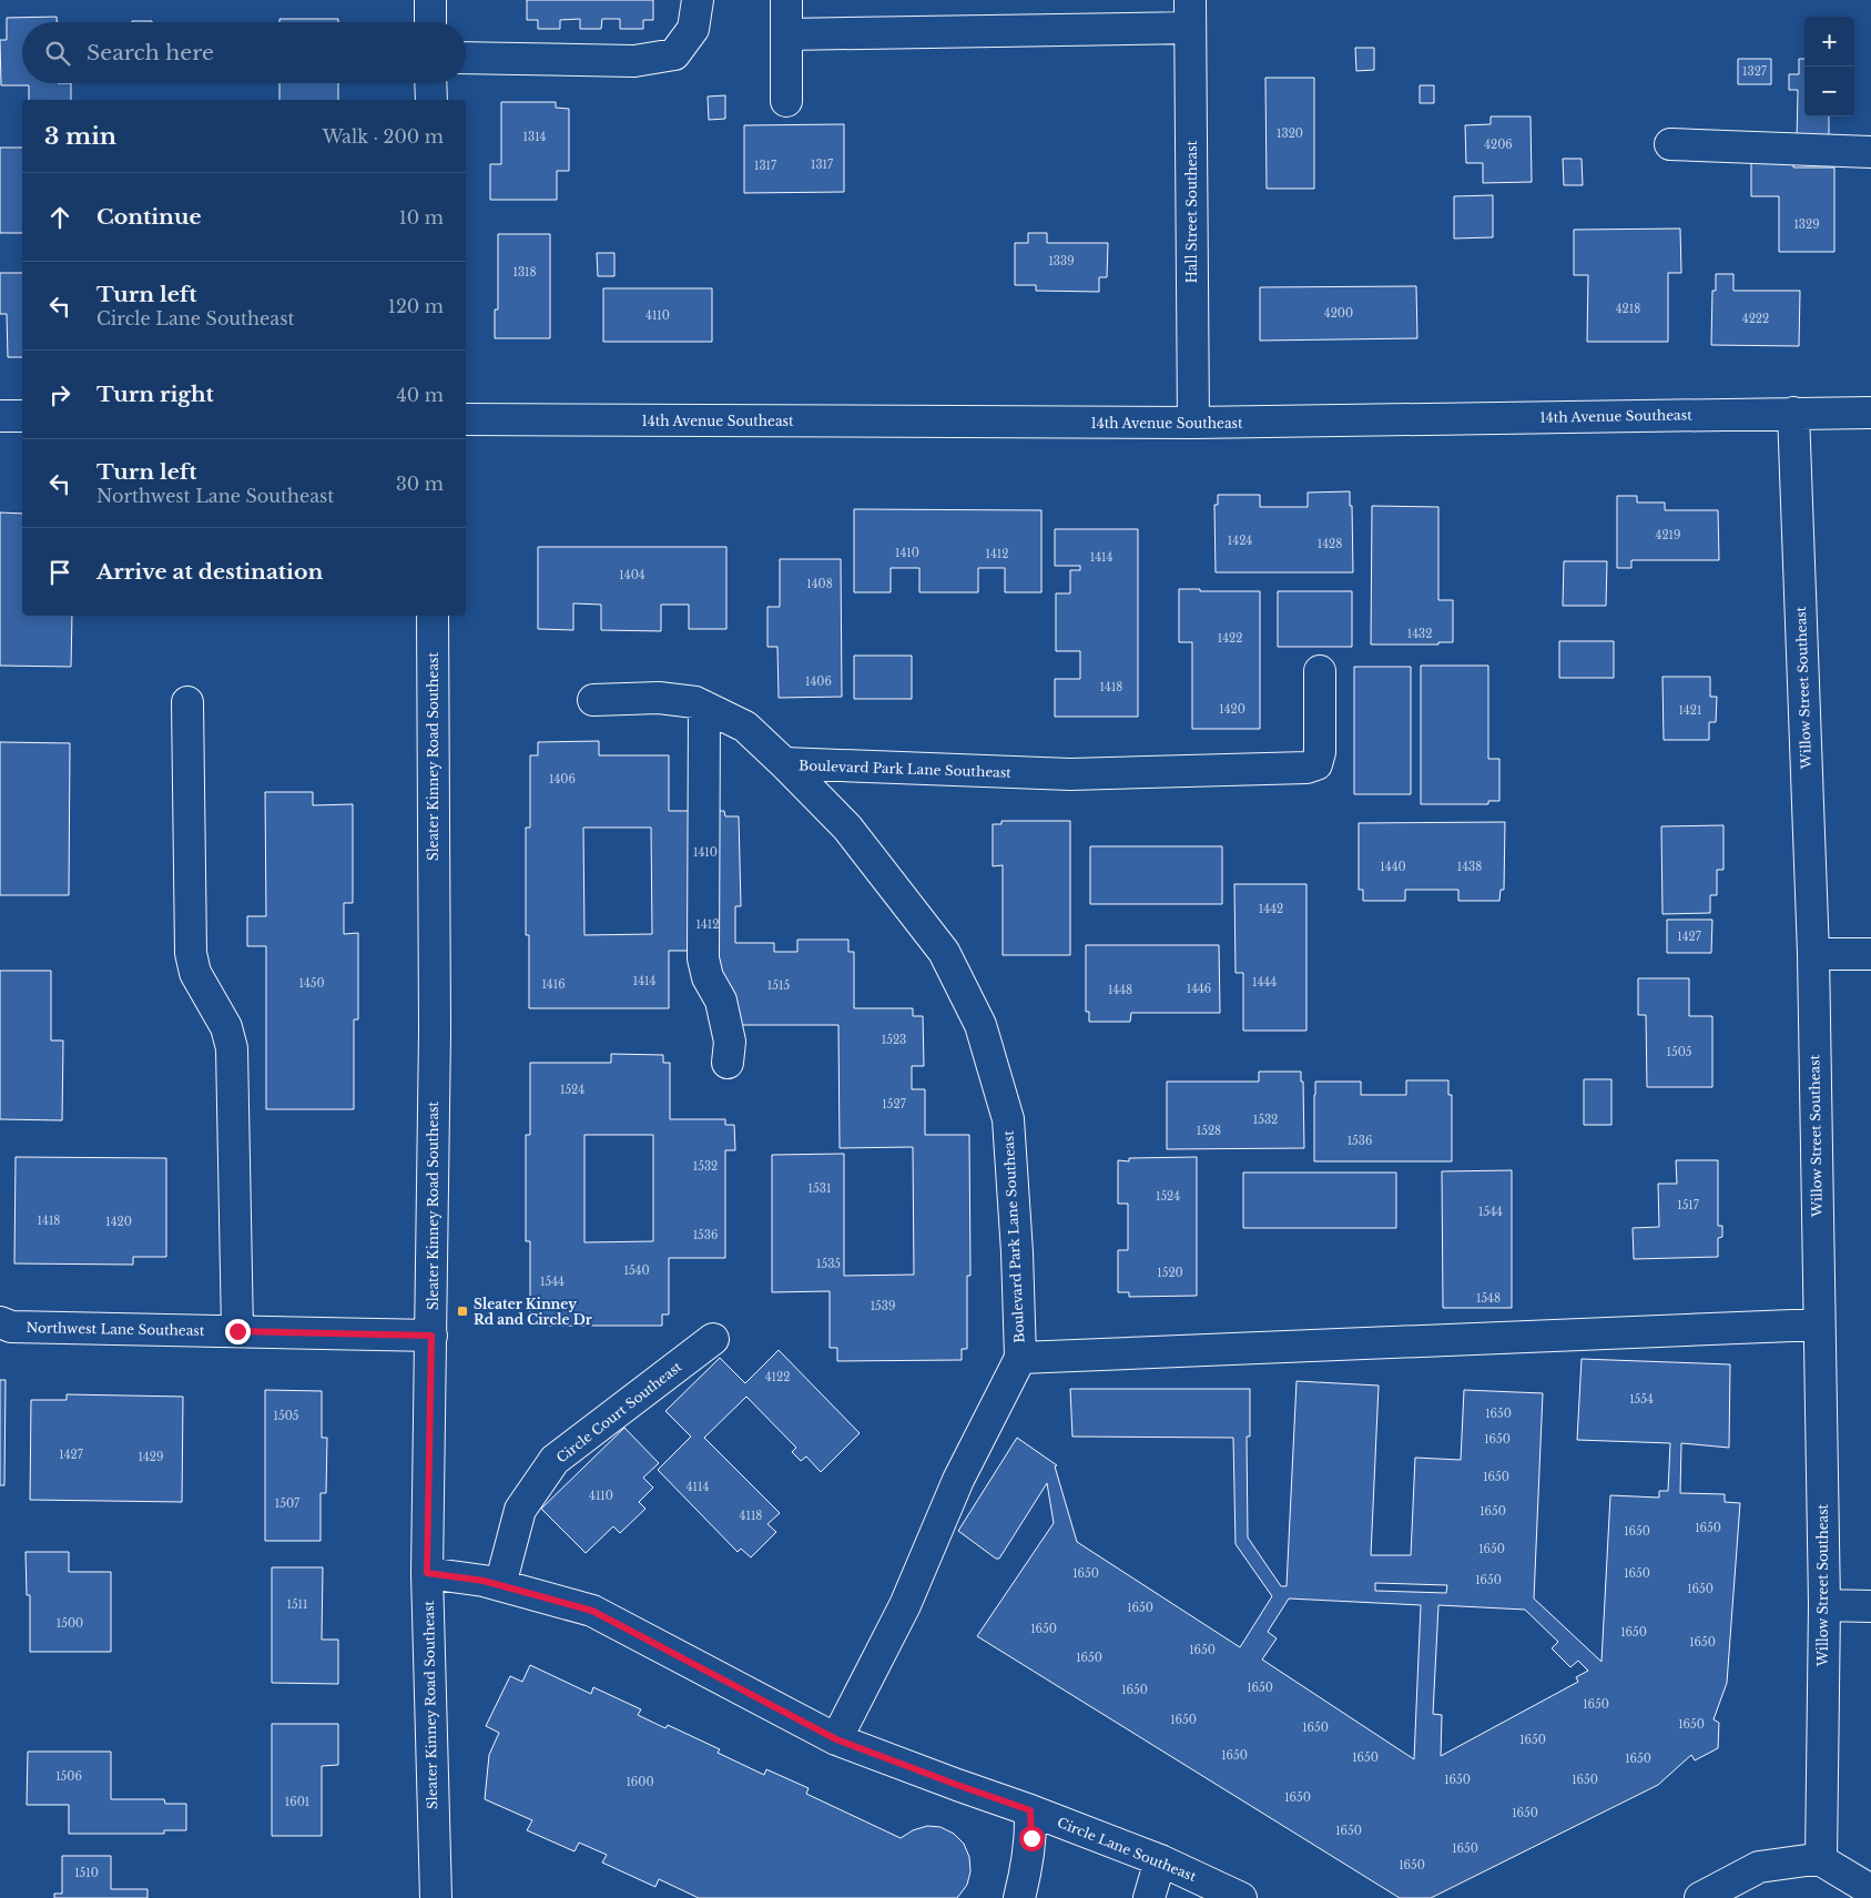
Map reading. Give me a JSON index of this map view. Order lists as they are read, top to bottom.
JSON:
{
  "streets": {
    "street": [
      "Hall Street Southeast",
      "14th Avenue Southeast",
      "Willow Street Southeast",
      "Sleater Kinney Road Southeast",
      "Boulevard Park Lane Southeast",
      "Northwest Lane Southeast",
      "Circle Court Southeast",
      "Circle Lane Southeast"
    ]
  },
  "crossings": [
    ["Hall Street Southeast", "14th Avenue Southeast"],
    ["14th Avenue Southeast", "Willow Street Southeast"],
    ["Sleater Kinney Road Southeast", "Northwest Lane Southeast"],
    ["Sleater Kinney Road Southeast", "Circle Lane Southeast"],
    ["Boulevard Park Lane Southeast", "Circle Lane Southeast"],
    ["Circle Court Southeast", "Circle Lane Southeast"]
  ],
  "places": {
    "transit": ["Sleater Kinney Rd and Circle Dr"]
  },
  "house_numbers": [
    "1327",
    "1320",
    "1314",
    "4206",
    "1317",
    "1317",
    "1329",
    "1339",
    "1318",
    "4218",
    "4200",
    "4110",
    "4222",
    "4219",
    "1424",
    "1428",
    "1410",
    "1412",
    "1414",
    "1404",
    "1408",
    "1432",
    "1422",
    "1406",
    "1418",
    "1420",
    "1421",
    "1406",
    "1410",
    "1440",
    "1438",
    "1442",
    "1412",
    "1427",
    "1414",
    "1444",
    "1450",
    "1416",
    "1515",
    "1446",
    "1448",
    "1523",
    "1505",
    "1524",
    "1527",
    "1532",
    "1528",
    "1536",
    "1532",
    "1531",
    "1524",
    "1517",
    "1544",
    "1418",
    "1420",
    "1536",
    "1535",
    "1540",
    "1520",
    "1544",
    "1548",
    "1539",
    "4122",
    "1554",
    "1650",
    "1505",
    "1650",
    "1427",
    "1429",
    "1650",
    "4114",
    "4110",
    "1507",
    "1650",
    "4118",
    "1650",
    "1650",
    "1650",
    "1650",
    "1650",
    "1650",
    "1650",
    "1511",
    "1650",
    "1500",
    "1650",
    "1650",
    "1650",
    "1650",
    "1650",
    "1650",
    "1650",
    "1650",
    "1650",
    "1650",
    "1650",
    "1650",
    "1650",
    "1650",
    "1650",
    "1506",
    "1650",
    "1650",
    "1600",
    "1650",
    "1601",
    "1650",
    "1650",
    "1650",
    "1650",
    "1510"
  ],
  "page": {
    "map_buttons": ["+", "−"],
    "search": "Search here",
    "heading": ["3 min", "Walk · 200 m"],
    "list": [
      ["Continue", "10 m"],
      ["Turn left", "Circle Lane Southeast", "120 m"],
      ["Turn right", "40 m"],
      ["Turn left", "Northwest Lane Southeast", "30 m"],
      "Arrive at destination"
    ]
  }
}
